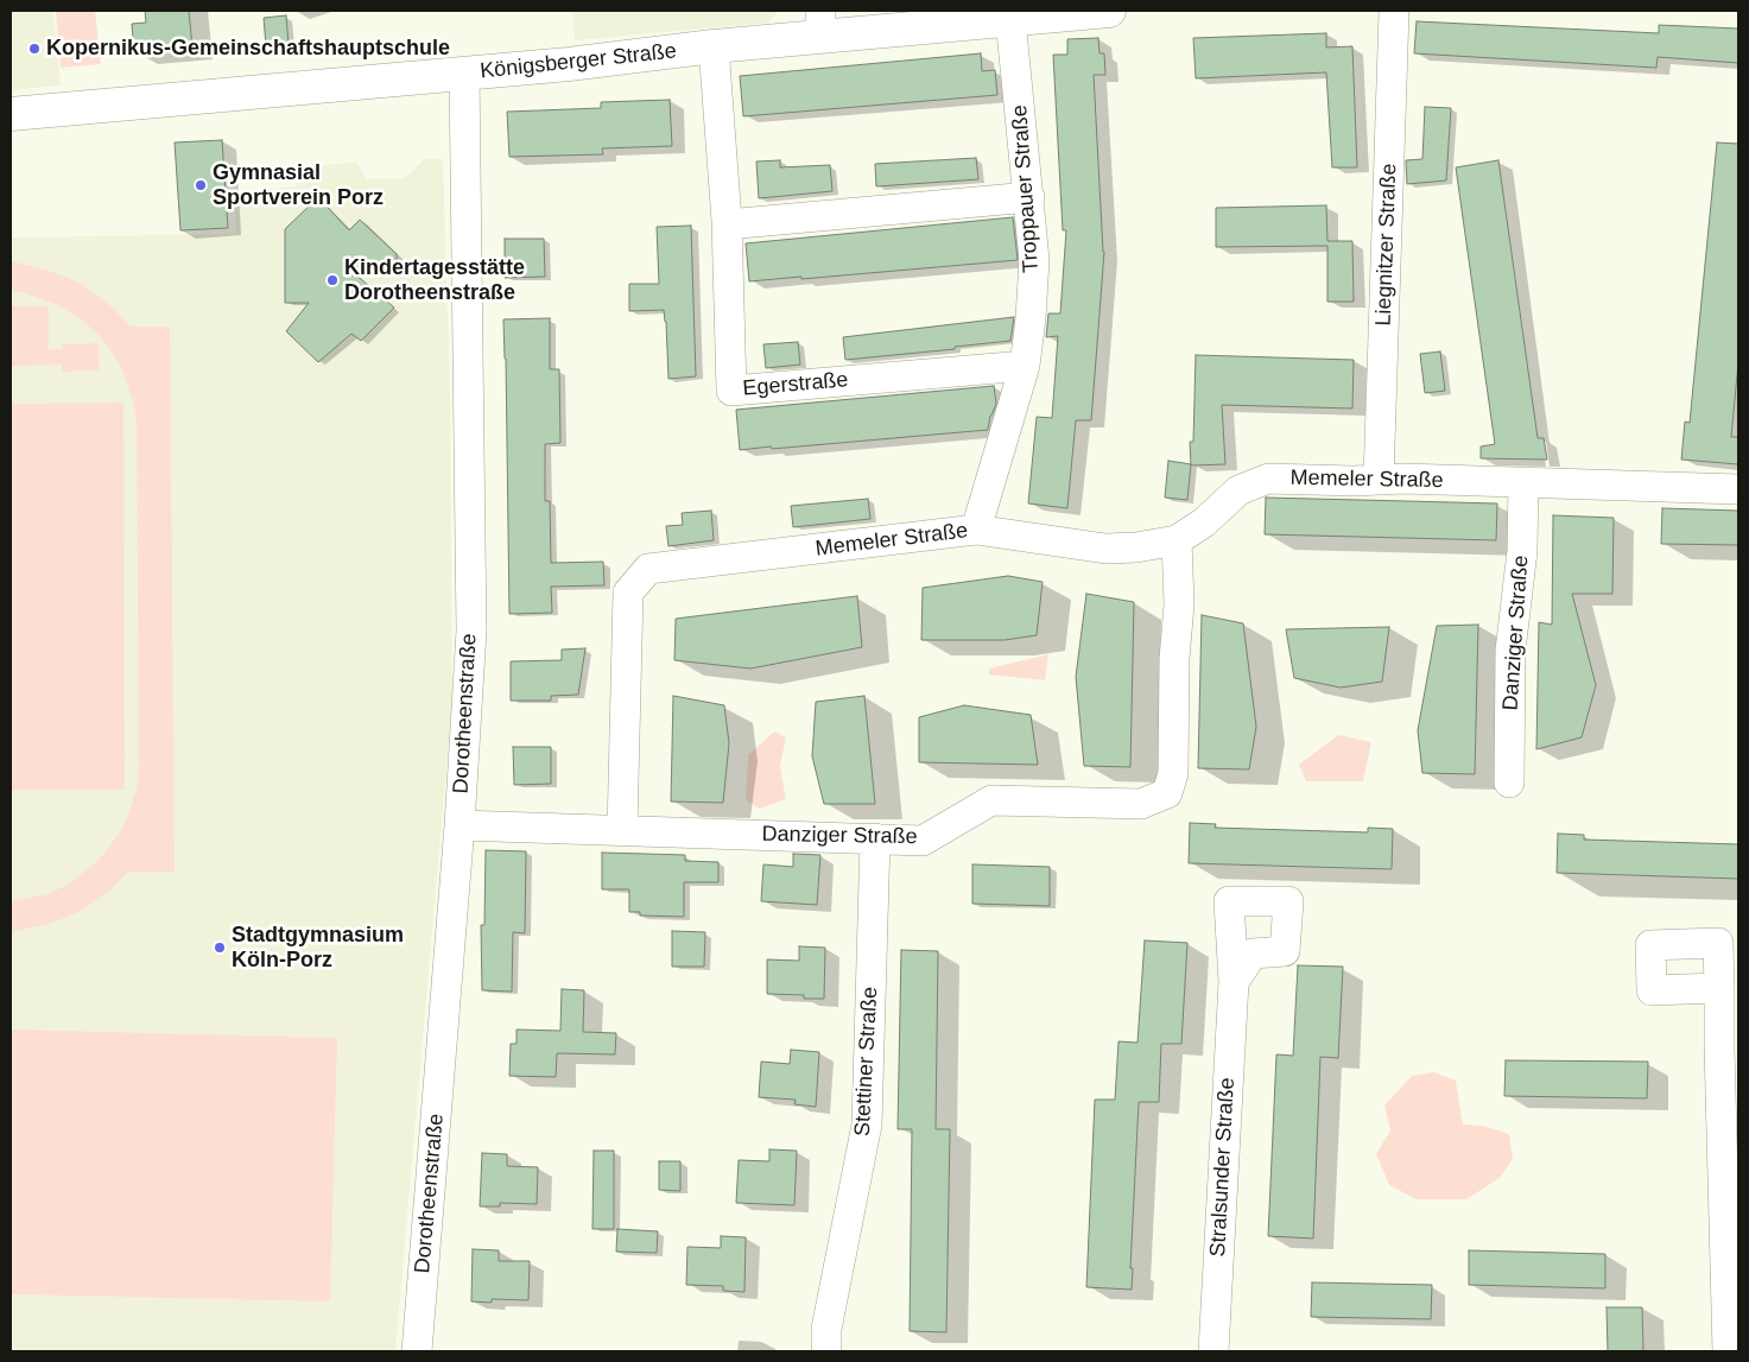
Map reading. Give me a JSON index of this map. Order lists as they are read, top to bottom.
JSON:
{
  "streets": {
    "street": [
      "Königsberger Straße",
      "Troppauer Straße",
      "Liegnitzer Straße",
      "Egerstraße",
      "Memeler Straße",
      "Danziger Straße",
      "Dorotheenstraße",
      "Stettiner Straße",
      "Stralsunder Straße"
    ]
  },
  "crossings": [
    ["Königsberger Straße", "Troppauer Straße"],
    ["Königsberger Straße", "Egerstraße"],
    ["Königsberger Straße", "Dorotheenstraße"],
    ["Troppauer Straße", "Egerstraße"],
    ["Troppauer Straße", "Memeler Straße"],
    ["Liegnitzer Straße", "Memeler Straße"],
    ["Memeler Straße", "Danziger Straße"],
    ["Danziger Straße", "Dorotheenstraße"],
    ["Danziger Straße", "Stettiner Straße"]
  ],
  "places": [
    "Kopernikus-Gemeinschaftshauptschule",
    "Gymnasial Sportverein Porz",
    "Kindertagesstätte Dorotheenstraße",
    "Stadtgymnasium Köln-Porz"
  ]
}
